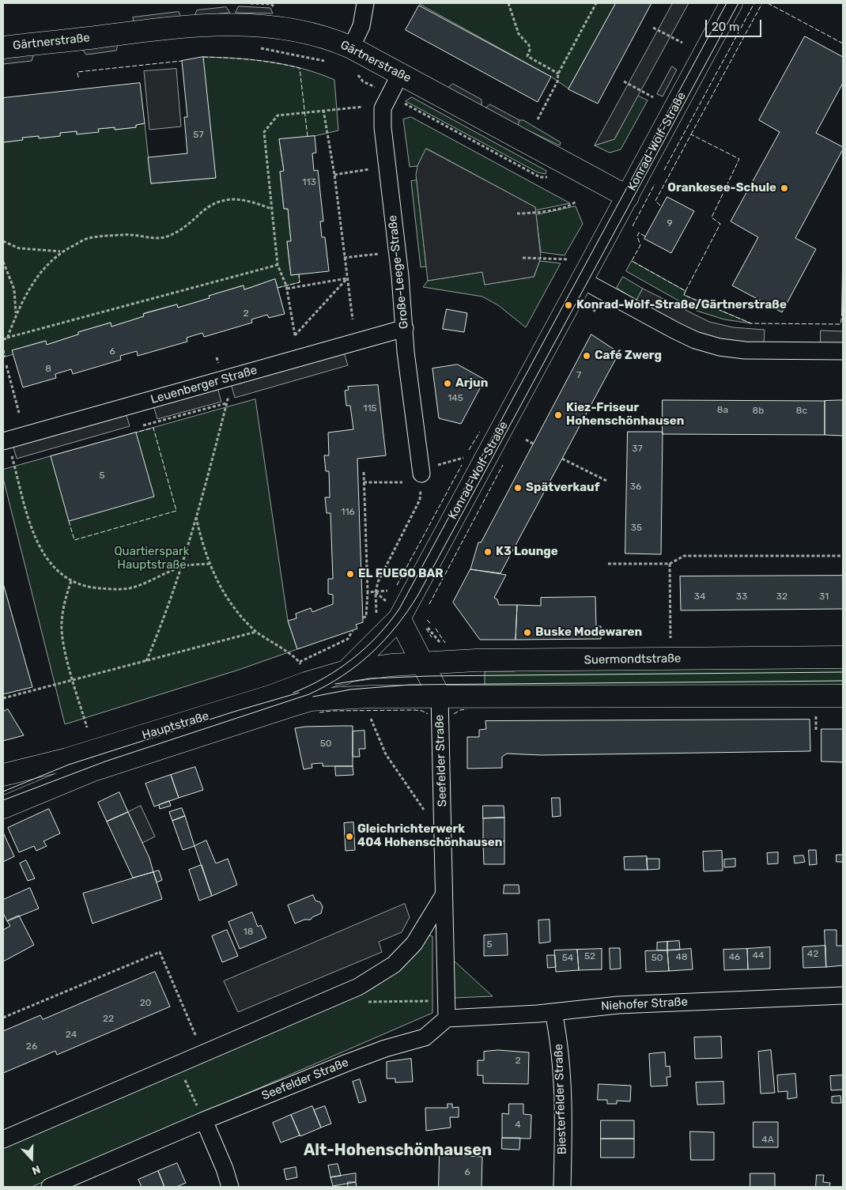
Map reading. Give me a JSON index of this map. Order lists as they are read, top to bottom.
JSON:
{
  "streets": {
    "main road": [
      "Gärtnerstraße",
      "Konrad-Wolf-Straße",
      "Suermondtstraße",
      "Hauptstraße"
    ],
    "street": [
      "Große-Leege-Straße",
      "Leuenberger Straße",
      "Seefelder Straße",
      "Niehofer Straße",
      "Biesterfelder Straße"
    ]
  },
  "crossings": [
    ["Gärtnerstraße", "Konrad-Wolf-Straße"],
    ["Gärtnerstraße", "Große-Leege-Straße"],
    ["Konrad-Wolf-Straße", "Hauptstraße"],
    ["Große-Leege-Straße", "Leuenberger Straße"],
    ["Suermondtstraße", "Hauptstraße"],
    ["Hauptstraße", "Seefelder Straße"],
    ["Seefelder Straße", "Niehofer Straße"],
    ["Niehofer Straße", "Biesterfelder Straße"]
  ],
  "districts": ["Alt-Hohenschönhausen"],
  "parks": ["Quartierspark Hauptstraße"],
  "places": [
    "Orankesee-Schule",
    "Konrad-Wolf-Straße/Gärtnerstraße",
    "Café Zwerg",
    "Arjun",
    "Kiez-Friseur Hohenschönhausen",
    "Spätverkauf",
    "K3 Lounge",
    "EL FUEGO BAR",
    "Buske Modewaren",
    "Gleichrichterwerk 404 Hohenschönhausen"
  ],
  "house_numbers": [
    "57",
    "113",
    "9",
    "2",
    "6",
    "8",
    "7",
    "145",
    "115",
    "8a",
    "8b",
    "8c",
    "37",
    "5",
    "36",
    "116",
    "35",
    "34",
    "33",
    "32",
    "31",
    "50",
    "18",
    "5",
    "42",
    "44",
    "52",
    "48",
    "46",
    "54",
    "50",
    "20",
    "22",
    "24",
    "26",
    "2",
    "4",
    "4A",
    "6"
  ],
  "scale_bar": "20 m",
  "north": "bottom"
}
